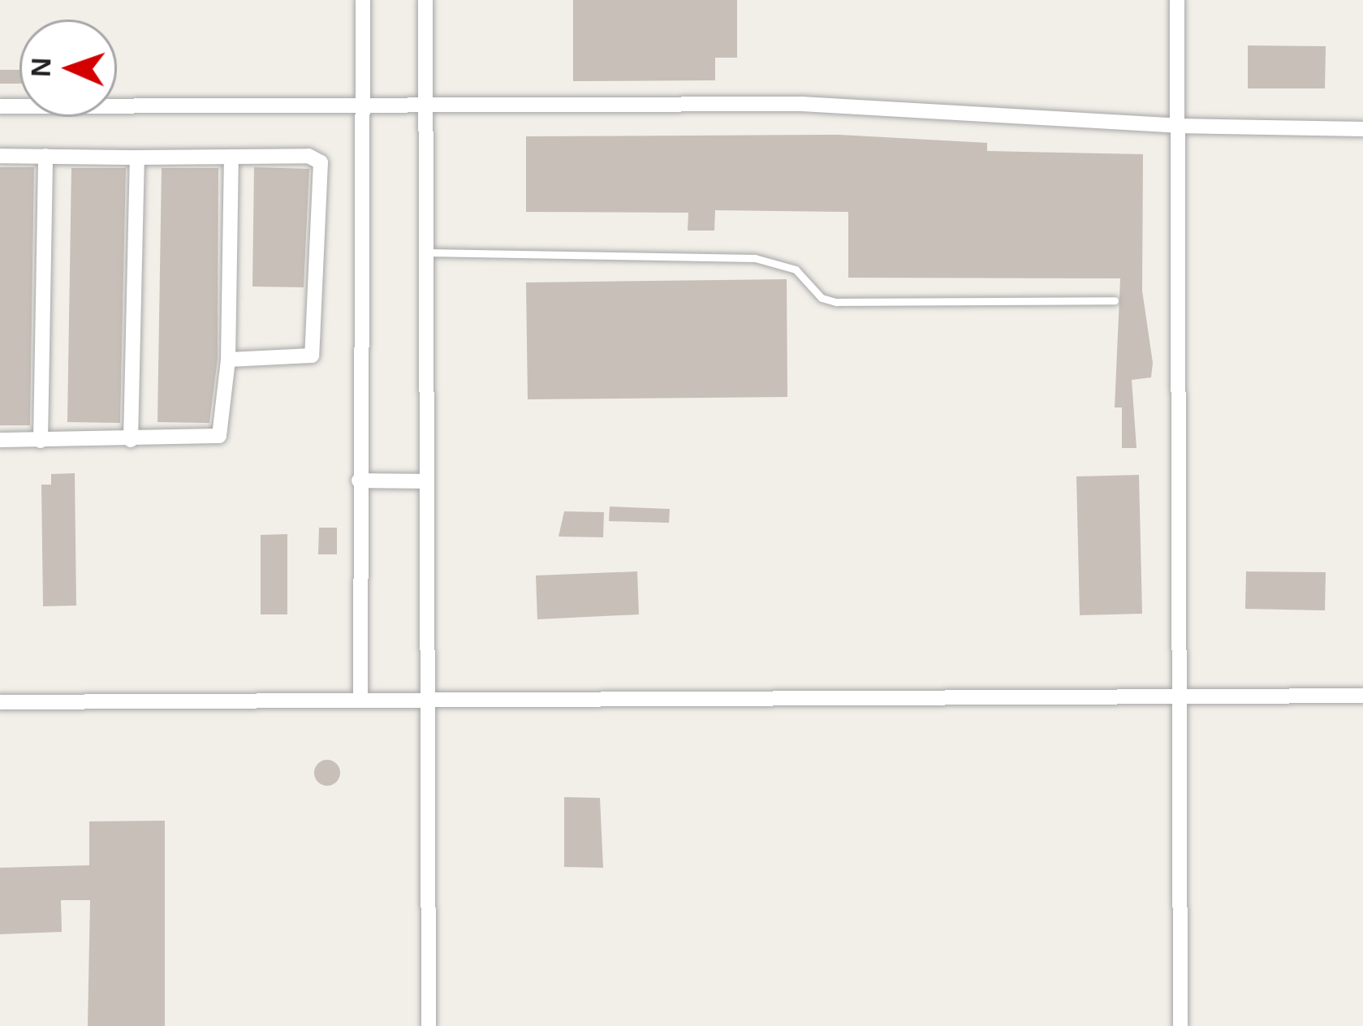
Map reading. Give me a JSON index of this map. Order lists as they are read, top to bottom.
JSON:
{
  "north": "left"
}
